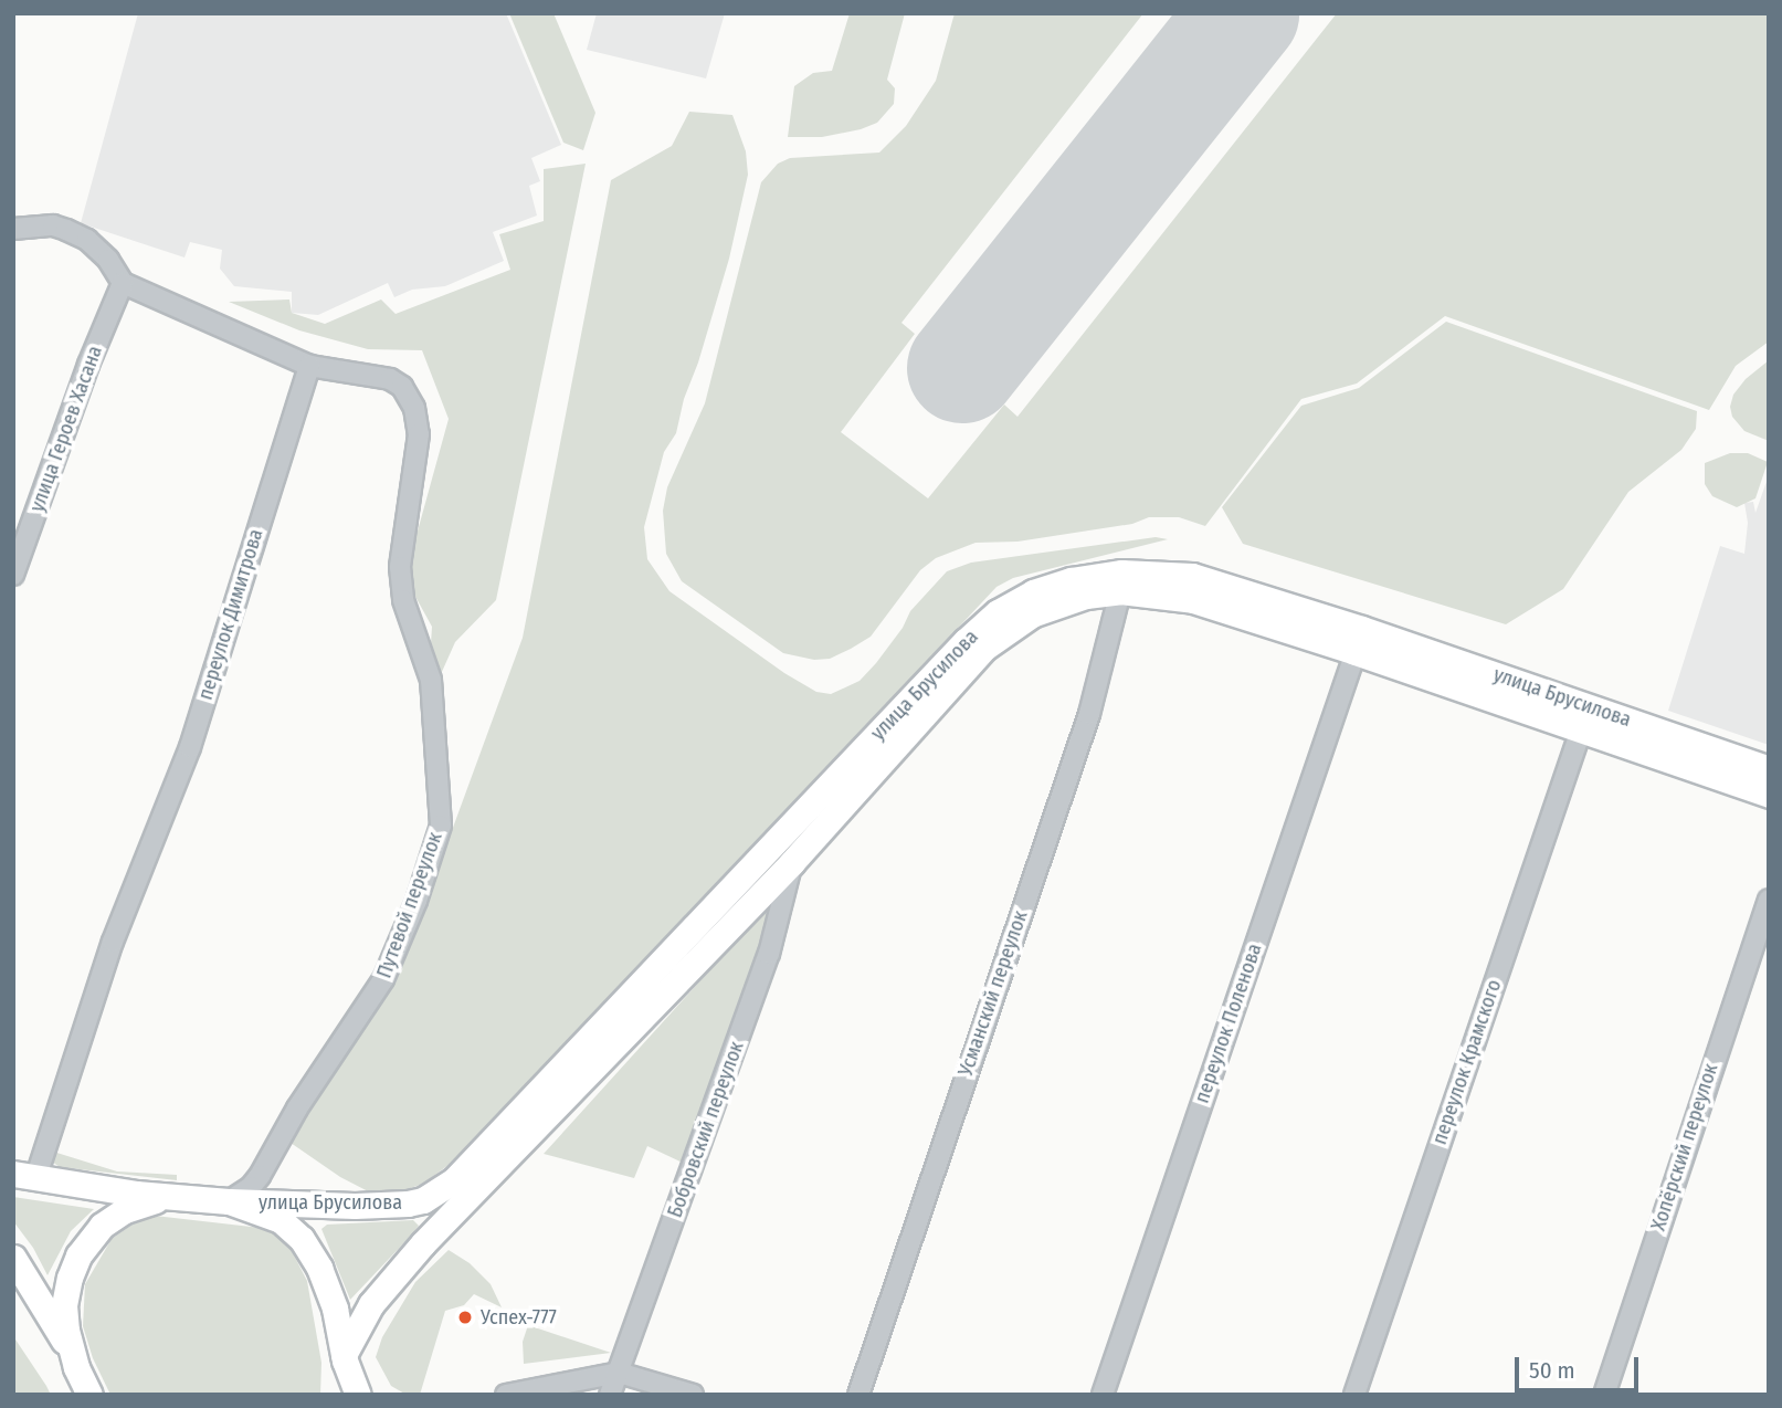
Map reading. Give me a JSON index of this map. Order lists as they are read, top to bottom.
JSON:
{
  "streets": {
    "main road": ["улица Брусилова"],
    "street": [
      "улица Героев Хасана",
      "переулок Димитрова",
      "Путевой переулок",
      "Усманский переулок",
      "переулок Поленова",
      "переулок Крамского",
      "Бобровский переулок",
      "Хопёрский переулок"
    ]
  },
  "crossings": [
    ["переулок Димитрова", "Путевой переулок"],
    ["улица Брусилова", "Путевой переулок"],
    ["улица Брусилова", "Усманский переулок"],
    ["улица Брусилова", "переулок Поленова"],
    ["улица Брусилова", "переулок Крамского"],
    ["улица Брусилова", "Бобровский переулок"]
  ],
  "places": ["Успех-777"],
  "scale_bar": "50 m"
}
